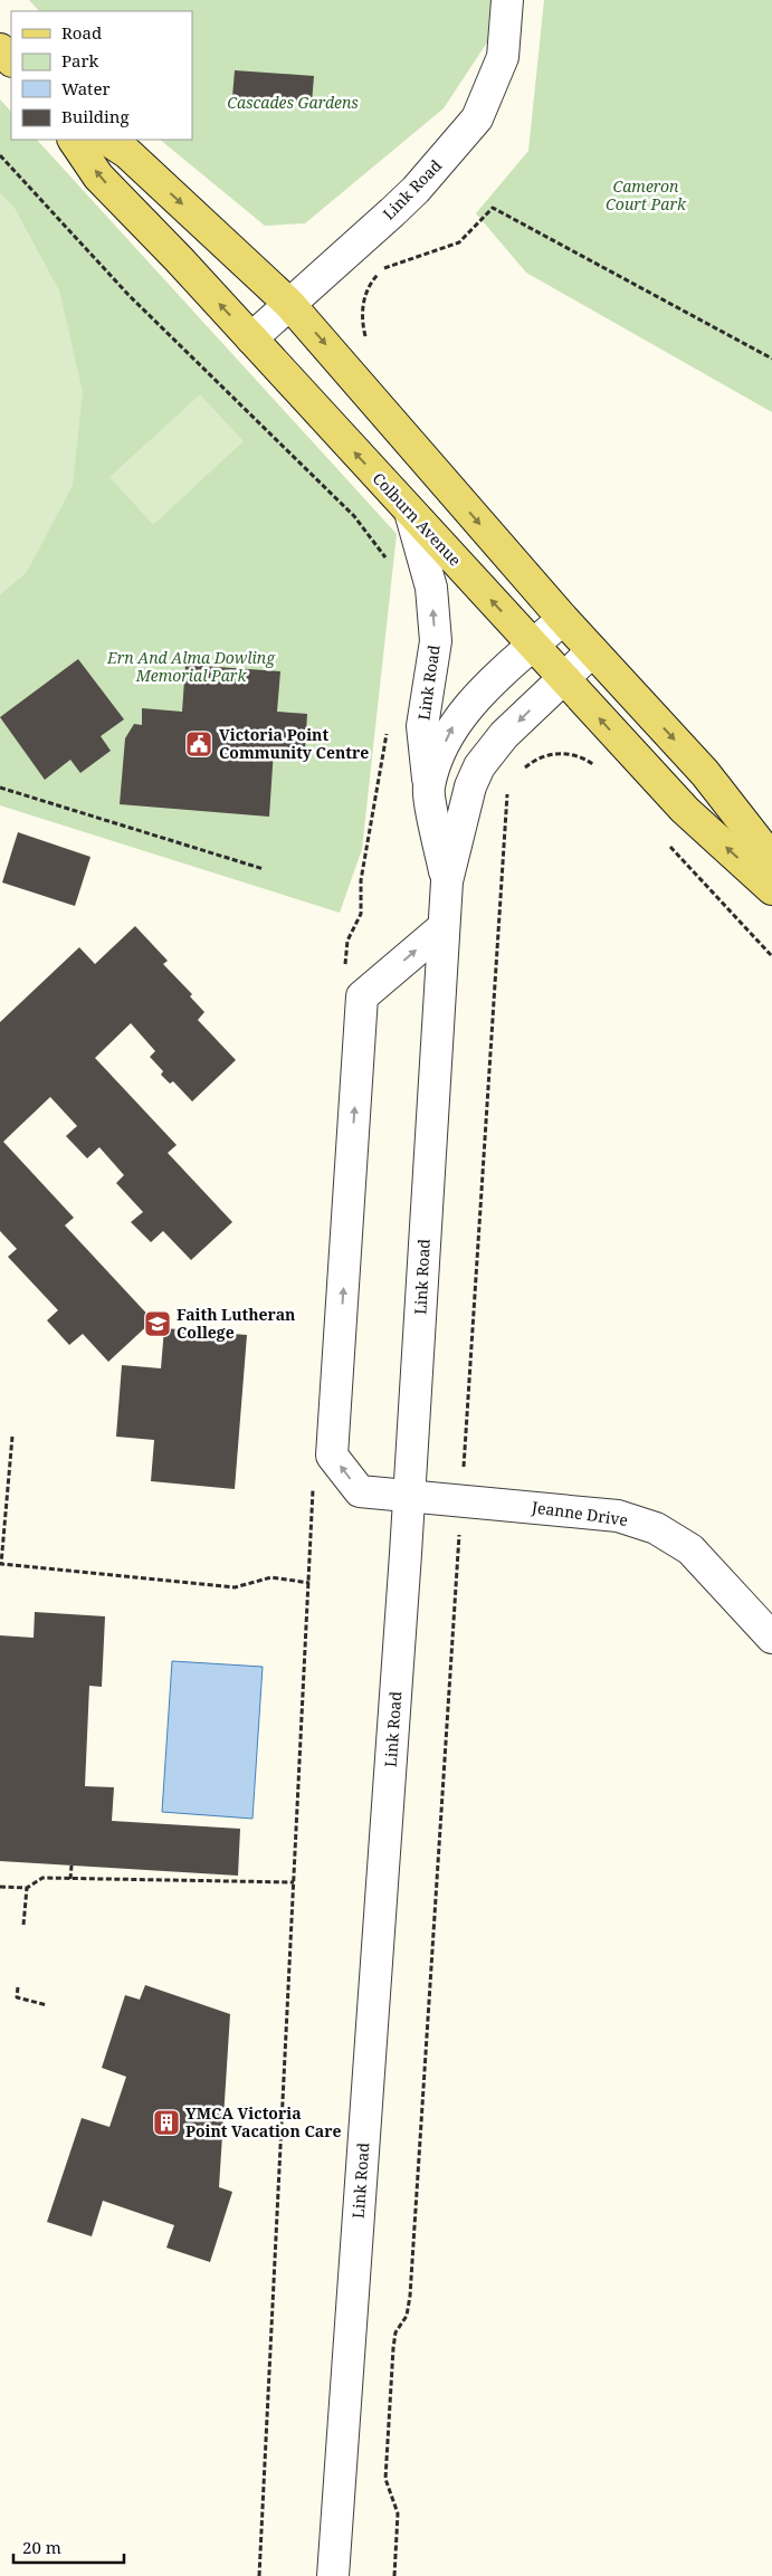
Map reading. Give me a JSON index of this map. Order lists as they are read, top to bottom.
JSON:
{
  "streets": {
    "main road": ["Colburn Avenue"],
    "street": ["Link Road", "Jeanne Drive"]
  },
  "crossings": [
    ["Link Road", "Colburn Avenue"],
    ["Link Road", "Jeanne Drive"]
  ],
  "one_way": ["Jeanne Drive"],
  "parks": ["Cascades Gardens", "Cameron Court Park", "Ern And Alma Dowling Memorial Park"],
  "places": {
    "public building": ["Victoria Point Community Centre"],
    "school or university": ["Faith Lutheran College"],
    "building": ["YMCA Victoria Point Vacation Care"]
  },
  "legend": [
    "Road",
    "Park",
    "Water",
    "Building"
  ],
  "scale_bar": "20 m"
}
